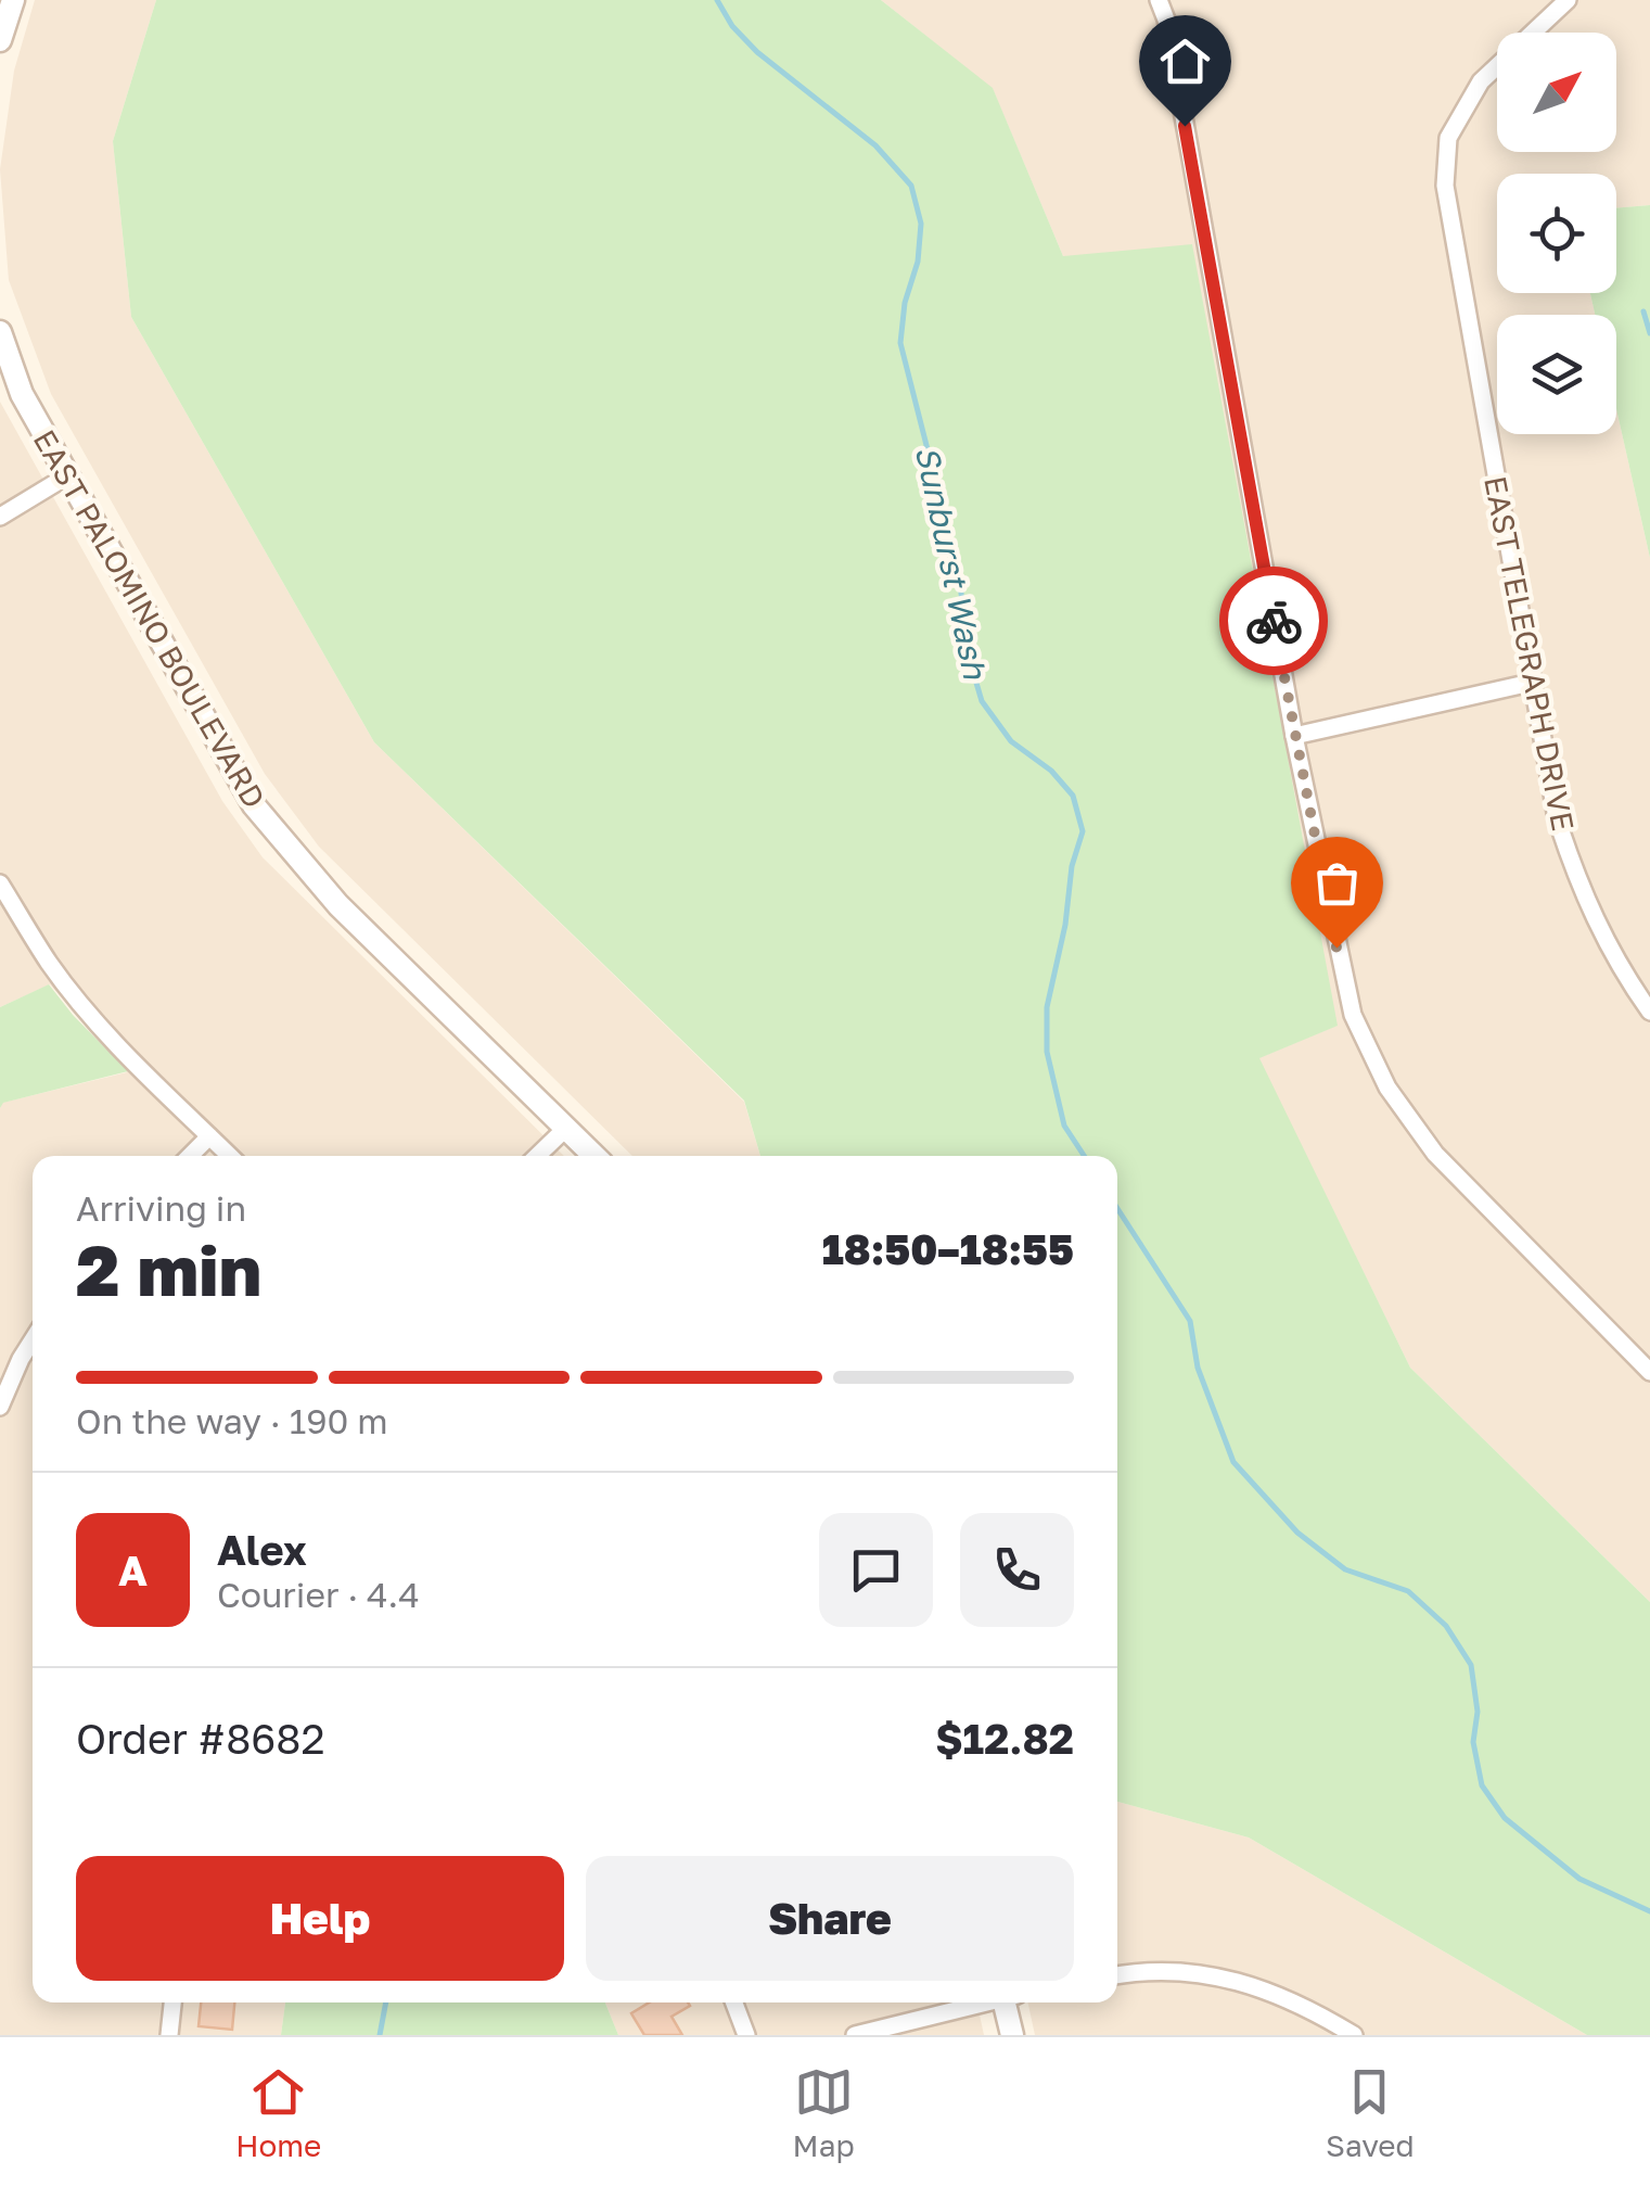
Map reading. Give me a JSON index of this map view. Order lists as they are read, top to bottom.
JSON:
{
  "streets": {
    "street": ["EAST PALOMINO BOULEVARD", "EAST TELEGRAPH DRIVE"]
  },
  "water": ["Sunburst Wash"],
  "north": "top right",
  "page": {
    "heading": ["2 min", "Arriving in", "18:50–18:55"],
    "panel": [
      "Alex",
      "Courier · 4.4",
      "Order #8682",
      "$12.82"
    ],
    "bar": "On the way · 190 m",
    "round": "A",
    "buttons": ["Help", "Share"],
    "tabs": ["Home", "Map", "Saved"]
  }
}
